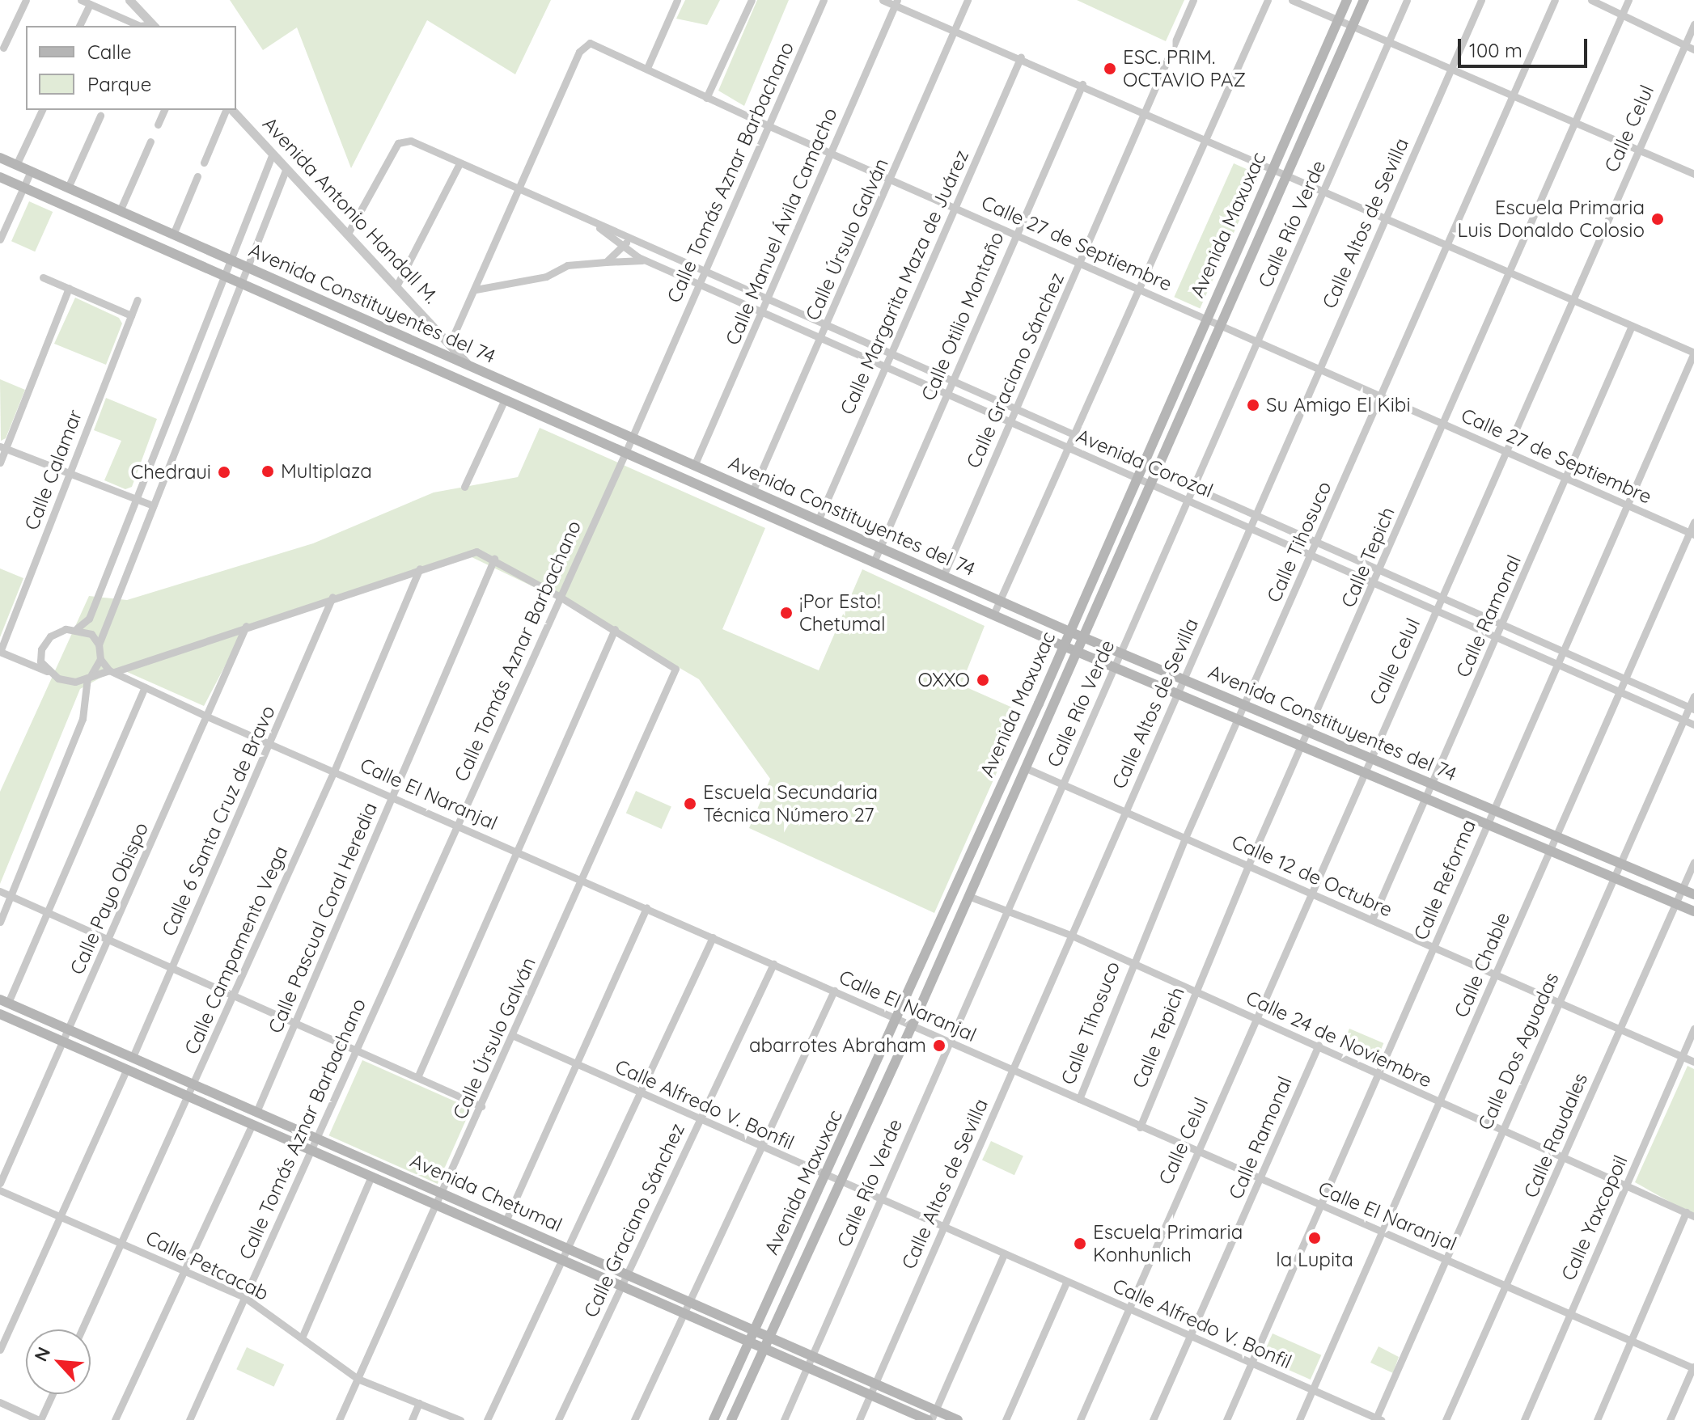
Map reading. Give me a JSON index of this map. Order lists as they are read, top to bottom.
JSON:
{
  "streets": {
    "main road": ["Avenida Maxuxac", "Avenida Constituyentes del 74", "Avenida Chetumal"],
    "street": [
      "Calle Celul",
      "Calle Tomás Aznar Barbachano",
      "Avenida Antonio Handall M.",
      "Calle Altos de Sevilla",
      "Calle Río Verde",
      "Calle Manuel Ávila Camacho",
      "Calle Úrsulo Galván",
      "Calle 27 de Septiembre",
      "Calle Margarita Maza de Juárez",
      "Calle Otilio Montaño",
      "Calle Graciano Sánchez",
      "Avenida Corozal",
      "Calle Calamar",
      "Calle Tihosuco",
      "Calle Tepich",
      "Calle Ramonal",
      "Calle El Naranjal",
      "Calle 6 Santa Cruz de Bravo",
      "Calle 12 de Octubre",
      "Calle Reforma",
      "Calle Payo Obispo",
      "Calle Pascual Coral Heredia",
      "Calle Campamento Vega",
      "Calle Chable",
      "Calle 24 de Noviembre",
      "Calle Dos Aguadas",
      "Calle Alfredo V. Bonfil",
      "Calle Raudales",
      "Calle Yaxcopoil",
      "Calle Petcacab"
    ]
  },
  "crossings": [
    ["Calle Celul", "Calle 27 de Septiembre"],
    ["Calle Celul", "Avenida Constituyentes del 74"],
    ["Calle Celul", "Avenida Corozal"],
    ["Calle Celul", "Calle El Naranjal"],
    ["Calle Celul", "Calle 12 de Octubre"],
    ["Calle Celul", "Calle 24 de Noviembre"],
    ["Calle Celul", "Calle Alfredo V. Bonfil"],
    ["Calle Tomás Aznar Barbachano", "Calle 27 de Septiembre"],
    ["Calle Tomás Aznar Barbachano", "Avenida Constituyentes del 74"],
    ["Calle Tomás Aznar Barbachano", "Avenida Corozal"],
    ["Calle Tomás Aznar Barbachano", "Calle El Naranjal"],
    ["Calle Tomás Aznar Barbachano", "Avenida Chetumal"],
    ["Calle Tomás Aznar Barbachano", "Calle Petcacab"],
    ["Avenida Antonio Handall M.", "Avenida Constituyentes del 74"],
    ["Avenida Antonio Handall M.", "Avenida Corozal"],
    ["Calle Altos de Sevilla", "Calle 27 de Septiembre"],
    ["Calle Altos de Sevilla", "Avenida Constituyentes del 74"],
    ["Calle Altos de Sevilla", "Avenida Corozal"],
    ["Calle Altos de Sevilla", "Calle El Naranjal"],
    ["Calle Altos de Sevilla", "Calle 12 de Octubre"],
    ["Calle Altos de Sevilla", "Calle 24 de Noviembre"],
    ["Calle Altos de Sevilla", "Calle Alfredo V. Bonfil"],
    ["Calle Altos de Sevilla", "Avenida Chetumal"],
    ["Calle Río Verde", "Calle 27 de Septiembre"],
    ["Calle Río Verde", "Avenida Constituyentes del 74"],
    ["Calle Río Verde", "Avenida Corozal"],
    ["Calle Río Verde", "Calle El Naranjal"],
    ["Calle Río Verde", "Calle 12 de Octubre"],
    ["Calle Río Verde", "Calle 24 de Noviembre"],
    ["Calle Río Verde", "Calle Alfredo V. Bonfil"],
    ["Calle Río Verde", "Avenida Chetumal"],
    ["Avenida Maxuxac", "Calle 27 de Septiembre"],
    ["Avenida Maxuxac", "Avenida Constituyentes del 74"],
    ["Avenida Maxuxac", "Avenida Corozal"],
    ["Avenida Maxuxac", "Calle El Naranjal"],
    ["Avenida Maxuxac", "Calle 12 de Octubre"],
    ["Avenida Maxuxac", "Calle 24 de Noviembre"],
    ["Avenida Maxuxac", "Calle Alfredo V. Bonfil"],
    ["Avenida Maxuxac", "Avenida Chetumal"],
    ["Calle Manuel Ávila Camacho", "Calle 27 de Septiembre"],
    ["Calle Manuel Ávila Camacho", "Avenida Constituyentes del 74"],
    ["Calle Manuel Ávila Camacho", "Avenida Corozal"],
    ["Calle Úrsulo Galván", "Calle 27 de Septiembre"],
    ["Calle Úrsulo Galván", "Avenida Constituyentes del 74"],
    ["Calle Úrsulo Galván", "Avenida Corozal"],
    ["Calle Úrsulo Galván", "Calle El Naranjal"],
    ["Calle Úrsulo Galván", "Calle Alfredo V. Bonfil"],
    ["Calle Úrsulo Galván", "Avenida Chetumal"],
    ["Calle Úrsulo Galván", "Calle Petcacab"],
    ["Calle 27 de Septiembre", "Calle Margarita Maza de Juárez"],
    ["Calle 27 de Septiembre", "Calle Otilio Montaño"],
    ["Calle 27 de Septiembre", "Calle Graciano Sánchez"],
    ["Calle 27 de Septiembre", "Avenida Corozal"],
    ["Calle 27 de Septiembre", "Calle Tihosuco"],
    ["Calle 27 de Septiembre", "Calle Tepich"],
    ["Calle 27 de Septiembre", "Calle Ramonal"],
    ["Calle 27 de Septiembre", "Calle Reforma"],
    ["Calle 27 de Septiembre", "Calle Chable"],
    ["Calle Margarita Maza de Juárez", "Avenida Constituyentes del 74"],
    ["Calle Margarita Maza de Juárez", "Avenida Corozal"],
    ["Avenida Constituyentes del 74", "Calle Otilio Montaño"],
    ["Avenida Constituyentes del 74", "Calle Graciano Sánchez"],
    ["Avenida Constituyentes del 74", "Calle Tihosuco"],
    ["Avenida Constituyentes del 74", "Calle Tepich"],
    ["Avenida Constituyentes del 74", "Calle Ramonal"],
    ["Avenida Constituyentes del 74", "Calle Reforma"],
    ["Avenida Constituyentes del 74", "Calle Chable"],
    ["Avenida Constituyentes del 74", "Calle Dos Aguadas"],
    ["Avenida Constituyentes del 74", "Calle Raudales"],
    ["Calle Otilio Montaño", "Avenida Corozal"],
    ["Calle Graciano Sánchez", "Avenida Corozal"],
    ["Calle Graciano Sánchez", "Calle El Naranjal"],
    ["Calle Graciano Sánchez", "Calle Alfredo V. Bonfil"],
    ["Calle Graciano Sánchez", "Avenida Chetumal"],
    ["Avenida Corozal", "Calle Tihosuco"],
    ["Avenida Corozal", "Calle Tepich"],
    ["Avenida Corozal", "Calle Ramonal"],
    ["Avenida Corozal", "Calle Reforma"],
    ["Avenida Corozal", "Calle Chable"],
    ["Avenida Corozal", "Calle Dos Aguadas"],
    ["Calle Tihosuco", "Calle El Naranjal"],
    ["Calle Tihosuco", "Calle 12 de Octubre"],
    ["Calle Tihosuco", "Calle 24 de Noviembre"],
    ["Calle Tepich", "Calle El Naranjal"],
    ["Calle Tepich", "Calle 12 de Octubre"],
    ["Calle Tepich", "Calle 24 de Noviembre"],
    ["Calle Ramonal", "Calle El Naranjal"],
    ["Calle Ramonal", "Calle 12 de Octubre"],
    ["Calle Ramonal", "Calle 24 de Noviembre"],
    ["Calle Ramonal", "Calle Alfredo V. Bonfil"],
    ["Calle El Naranjal", "Calle 6 Santa Cruz de Bravo"],
    ["Calle El Naranjal", "Calle Reforma"],
    ["Calle El Naranjal", "Calle Payo Obispo"],
    ["Calle El Naranjal", "Calle Pascual Coral Heredia"],
    ["Calle El Naranjal", "Calle Campamento Vega"],
    ["Calle El Naranjal", "Calle Chable"],
    ["Calle El Naranjal", "Calle Dos Aguadas"],
    ["Calle El Naranjal", "Calle Raudales"],
    ["Calle El Naranjal", "Calle Yaxcopoil"],
    ["Calle 6 Santa Cruz de Bravo", "Avenida Chetumal"],
    ["Calle 12 de Octubre", "Calle Reforma"],
    ["Calle 12 de Octubre", "Calle Chable"],
    ["Calle 12 de Octubre", "Calle Dos Aguadas"],
    ["Calle 12 de Octubre", "Calle Raudales"],
    ["Calle 12 de Octubre", "Calle Yaxcopoil"],
    ["Calle Reforma", "Calle 24 de Noviembre"],
    ["Calle Reforma", "Calle Alfredo V. Bonfil"],
    ["Calle Payo Obispo", "Avenida Chetumal"],
    ["Calle Pascual Coral Heredia", "Avenida Chetumal"],
    ["Calle Campamento Vega", "Avenida Chetumal"],
    ["Calle Campamento Vega", "Calle Petcacab"],
    ["Calle Chable", "Calle 24 de Noviembre"],
    ["Calle Chable", "Calle Alfredo V. Bonfil"],
    ["Calle 24 de Noviembre", "Calle Dos Aguadas"],
    ["Calle 24 de Noviembre", "Calle Raudales"],
    ["Calle 24 de Noviembre", "Calle Yaxcopoil"],
    ["Calle Dos Aguadas", "Calle Alfredo V. Bonfil"]
  ],
  "places": [
    "ESC. PRIM. OCTAVIO PAZ",
    "Escuela Primaria Luis Donaldo Colosio",
    "Su Amigo El Kibi",
    "Multiplaza",
    "Chedraui",
    "¡Por Esto! Chetumal",
    "OXXO",
    "Escuela Secundaria Técnica Número 27",
    "abarrotes Abraham",
    "la Lupita",
    "Escuela Primaria Konhunlich"
  ],
  "legend": ["Calle", "Parque"],
  "scale_bar": "100 m",
  "north": "top left"
}
